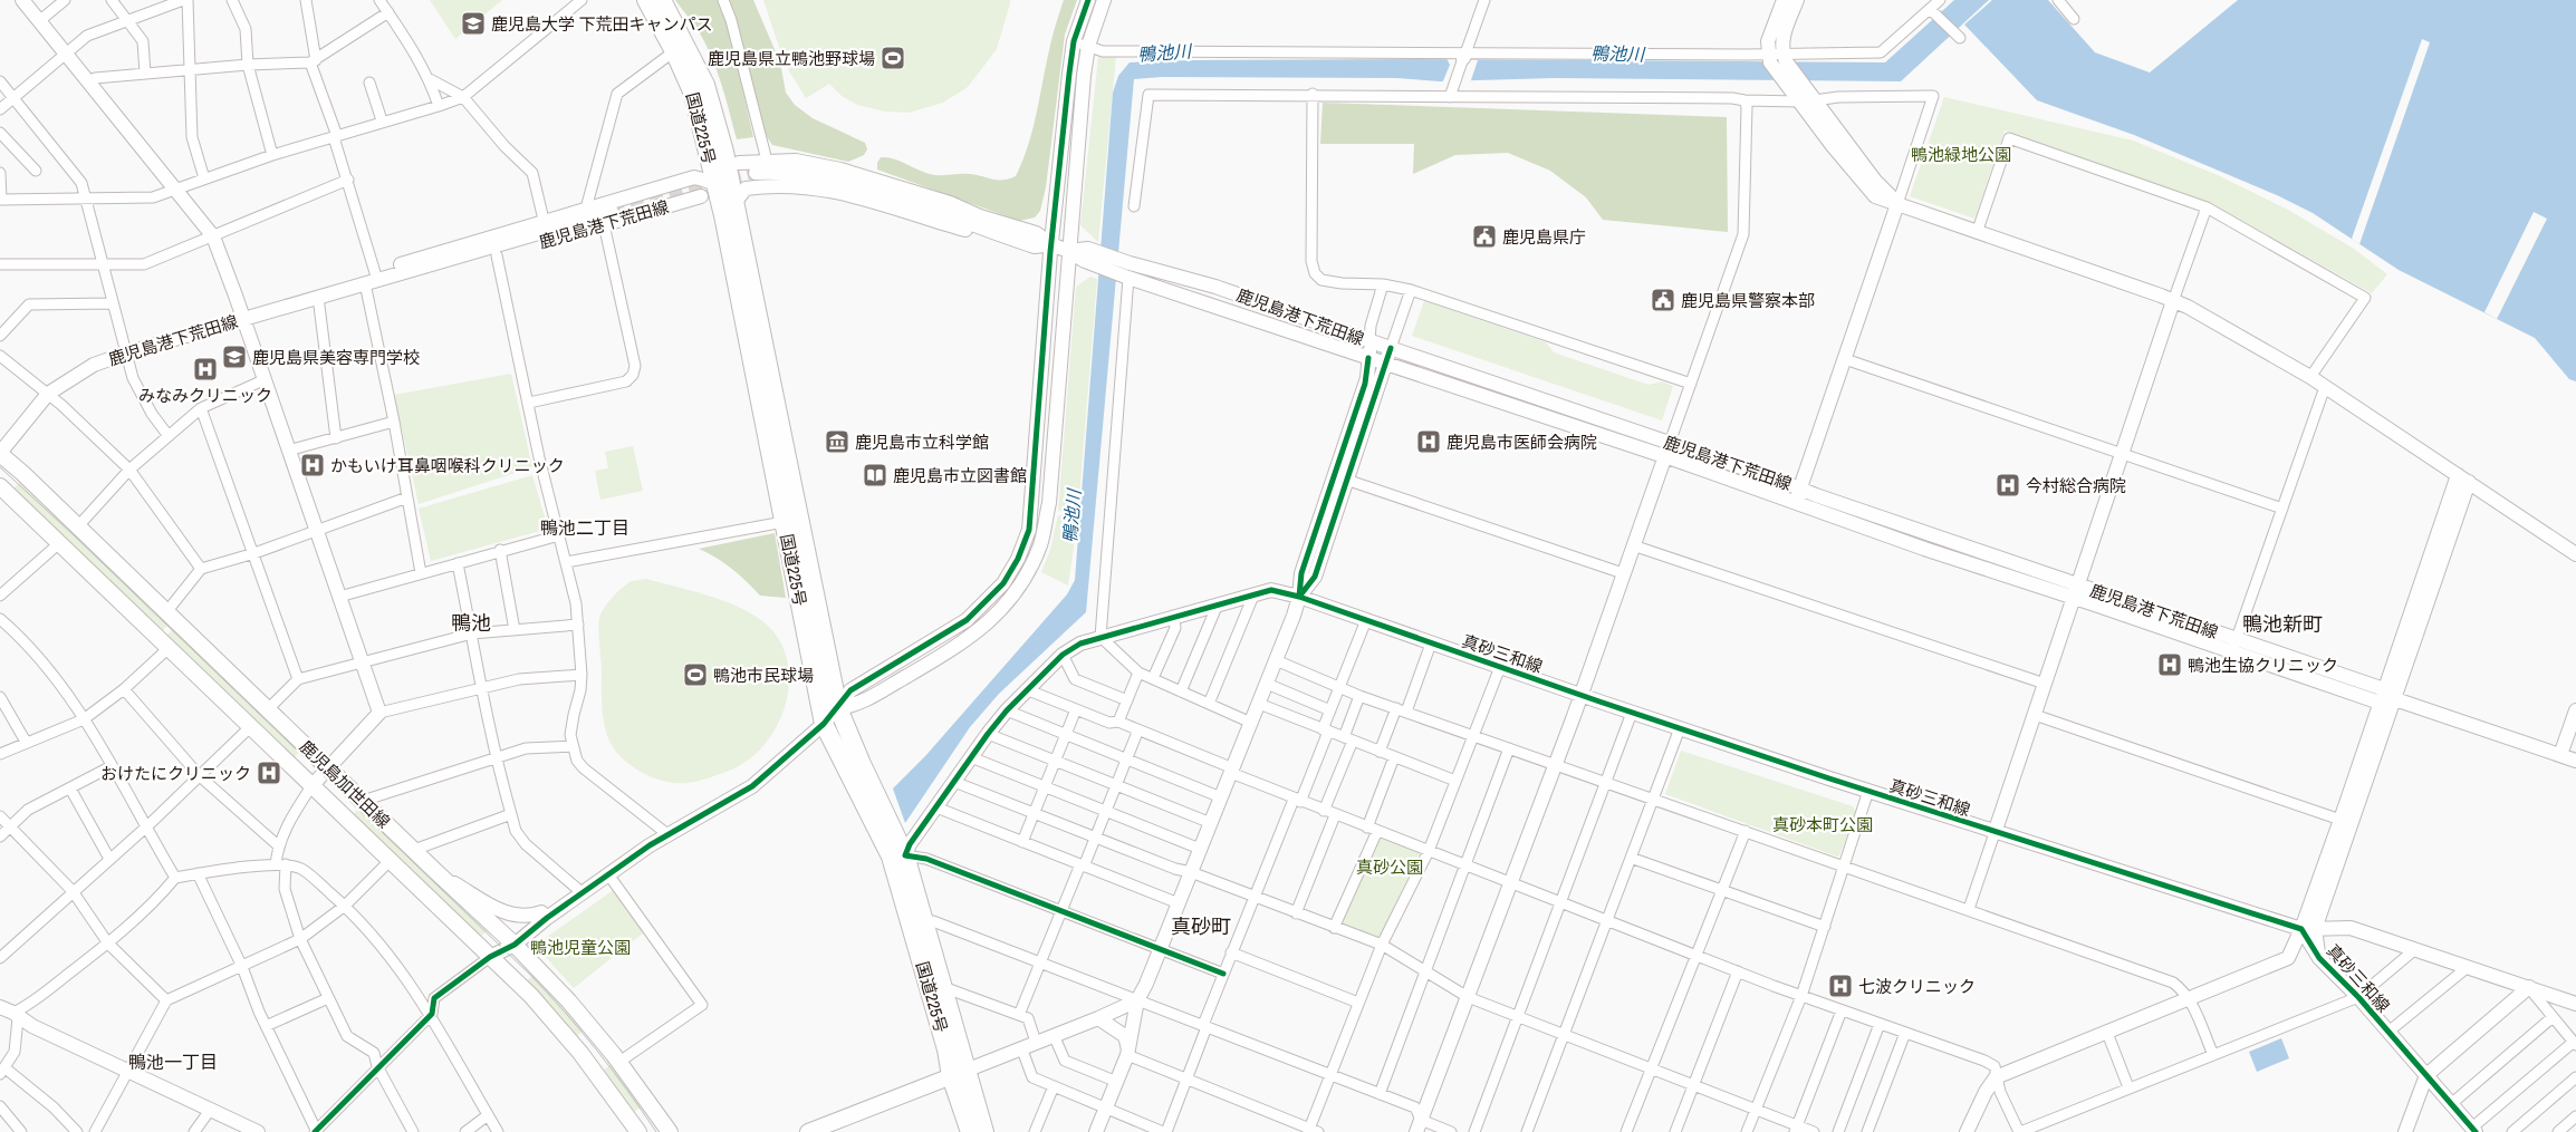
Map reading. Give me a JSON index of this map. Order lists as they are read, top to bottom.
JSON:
{
  "streets": {
    "highway": ["国道225号"],
    "main road": ["鹿児島加世田線"],
    "street": ["鹿児島港下荒田線", "真砂三和線"]
  },
  "crossings": [
    ["国道225号", "鹿児島港下荒田線"],
    ["国道225号", "真砂三和線"],
    ["鹿児島港下荒田線", "鹿児島加世田線"]
  ],
  "districts": [
    "鴨池二丁目",
    "鴨池",
    "鴨池新町",
    "真砂町",
    "鴨池一丁目"
  ],
  "water": ["鴨池川"],
  "parks": [
    "鴨池緑地公園",
    "真砂本町公園",
    "真砂公園",
    "鴨池児童公園"
  ],
  "places": {
    "school or university": ["鹿児島大学 下荒田キャンパス", "鹿児島県美容専門学校"],
    "sports": ["鹿児島県立鴨池野球場", "鴨池市民球場"],
    "public building": ["鹿児島県庁", "鹿児島県警察本部"],
    "hospital": [
      "みなみクリニック",
      "鹿児島市医師会病院",
      "かもいけ耳鼻咽喉科クリニック",
      "今村総合病院",
      "鴨池生協クリニック",
      "おけたにクリニック",
      "七波クリニック"
    ],
    "museum": ["鹿児島市立科学館"],
    "library": ["鹿児島市立図書館"]
  }
}
